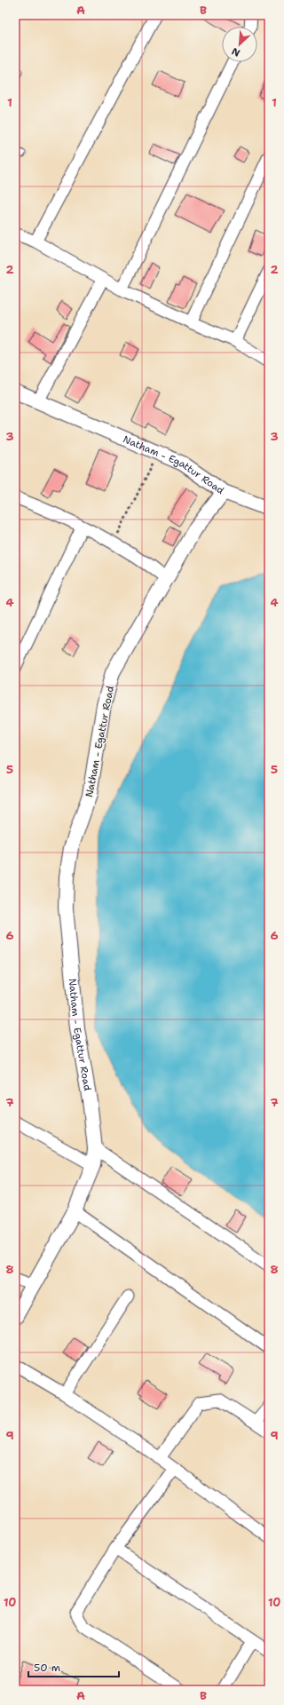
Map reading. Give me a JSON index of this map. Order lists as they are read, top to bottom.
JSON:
{
  "streets": {
    "street": ["Natham - Egattur Road"]
  },
  "scale_bar": "50 m",
  "north": "bottom left",
  "grid": {
    "columns": ["A", "B"],
    "rows": [
      "1",
      "2",
      "3",
      "4",
      "5",
      "6",
      "7",
      "8",
      "9",
      "10"
    ]
  }
}
